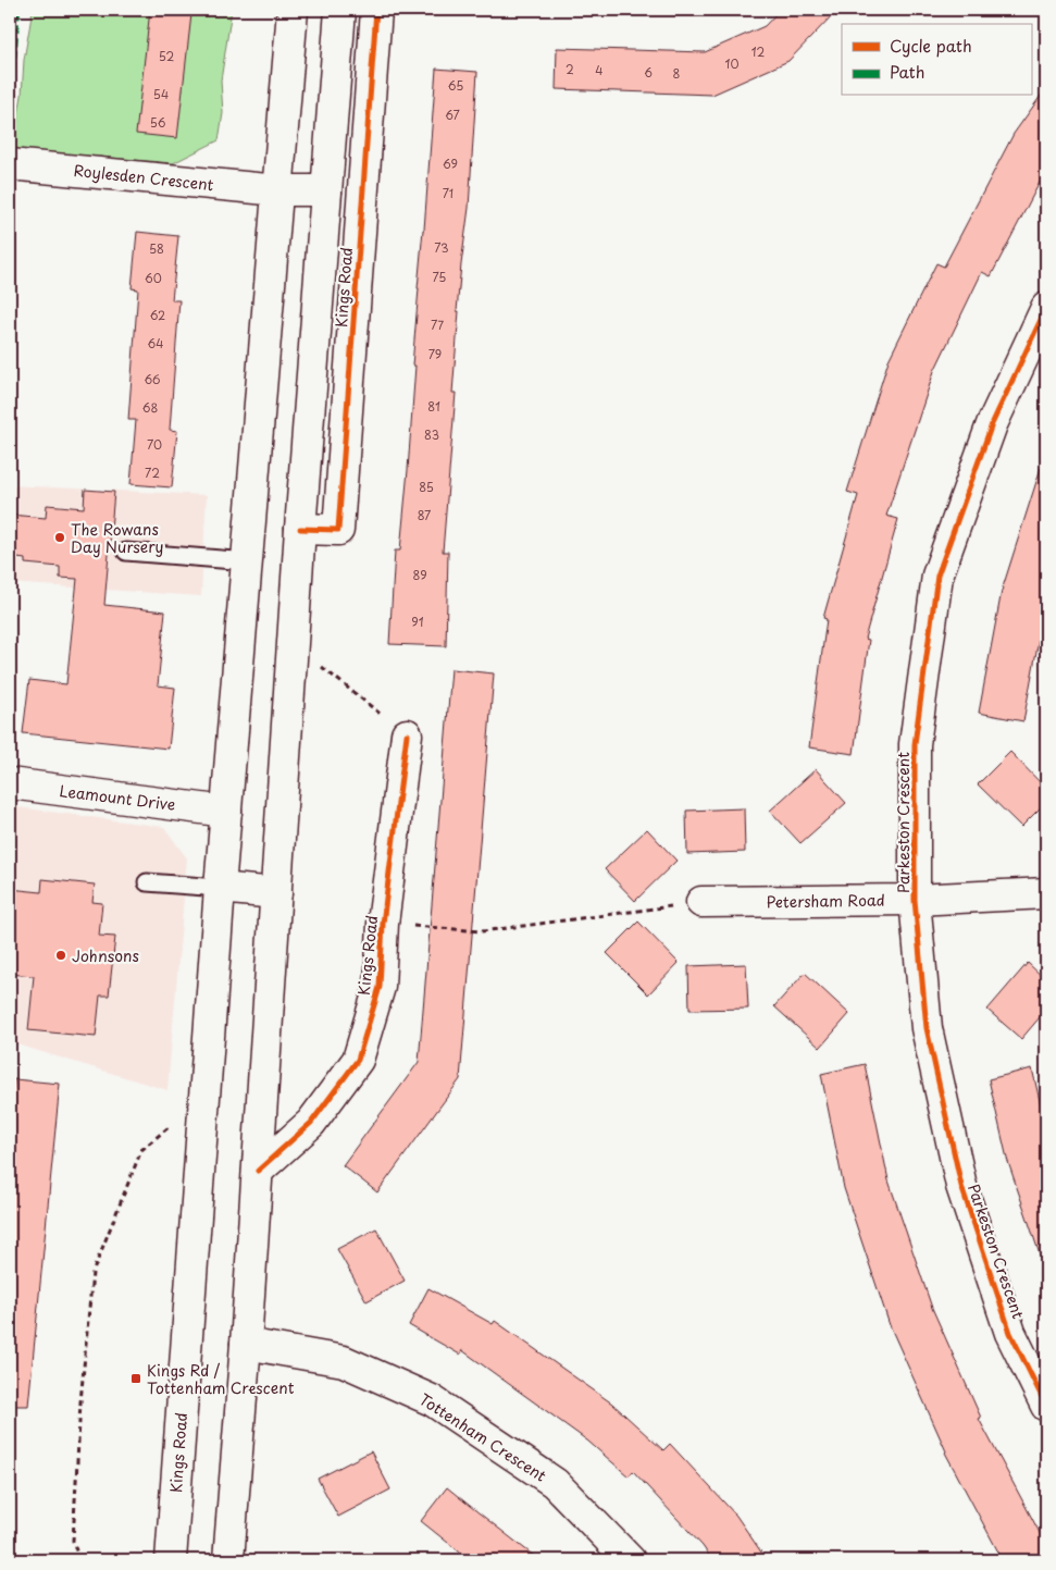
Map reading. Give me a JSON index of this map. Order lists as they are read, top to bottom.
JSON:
{
  "streets": {
    "street": [
      "Roylesden Crescent",
      "Kings Road",
      "Leamount Drive",
      "Parkeston Crescent",
      "Petersham Road",
      "Tottenham Crescent"
    ]
  },
  "crossings": [
    ["Roylesden Crescent", "Kings Road"],
    ["Kings Road", "Leamount Drive"],
    ["Kings Road", "Tottenham Crescent"],
    ["Parkeston Crescent", "Petersham Road"]
  ],
  "places": {
    "other": ["The Rowans Day Nursery", "Johnsons"],
    "transit": ["Kings Rd / Tottenham Crescent"]
  },
  "house_numbers": [
    "12",
    "52",
    "10",
    "2",
    "4",
    "6",
    "8",
    "65",
    "54",
    "67",
    "56",
    "69",
    "71",
    "73",
    "58",
    "75",
    "60",
    "62",
    "77",
    "64",
    "79",
    "66",
    "81",
    "68",
    "83",
    "70",
    "72",
    "85",
    "87",
    "89",
    "91"
  ],
  "legend": ["Cycle path", "Path"]
}
